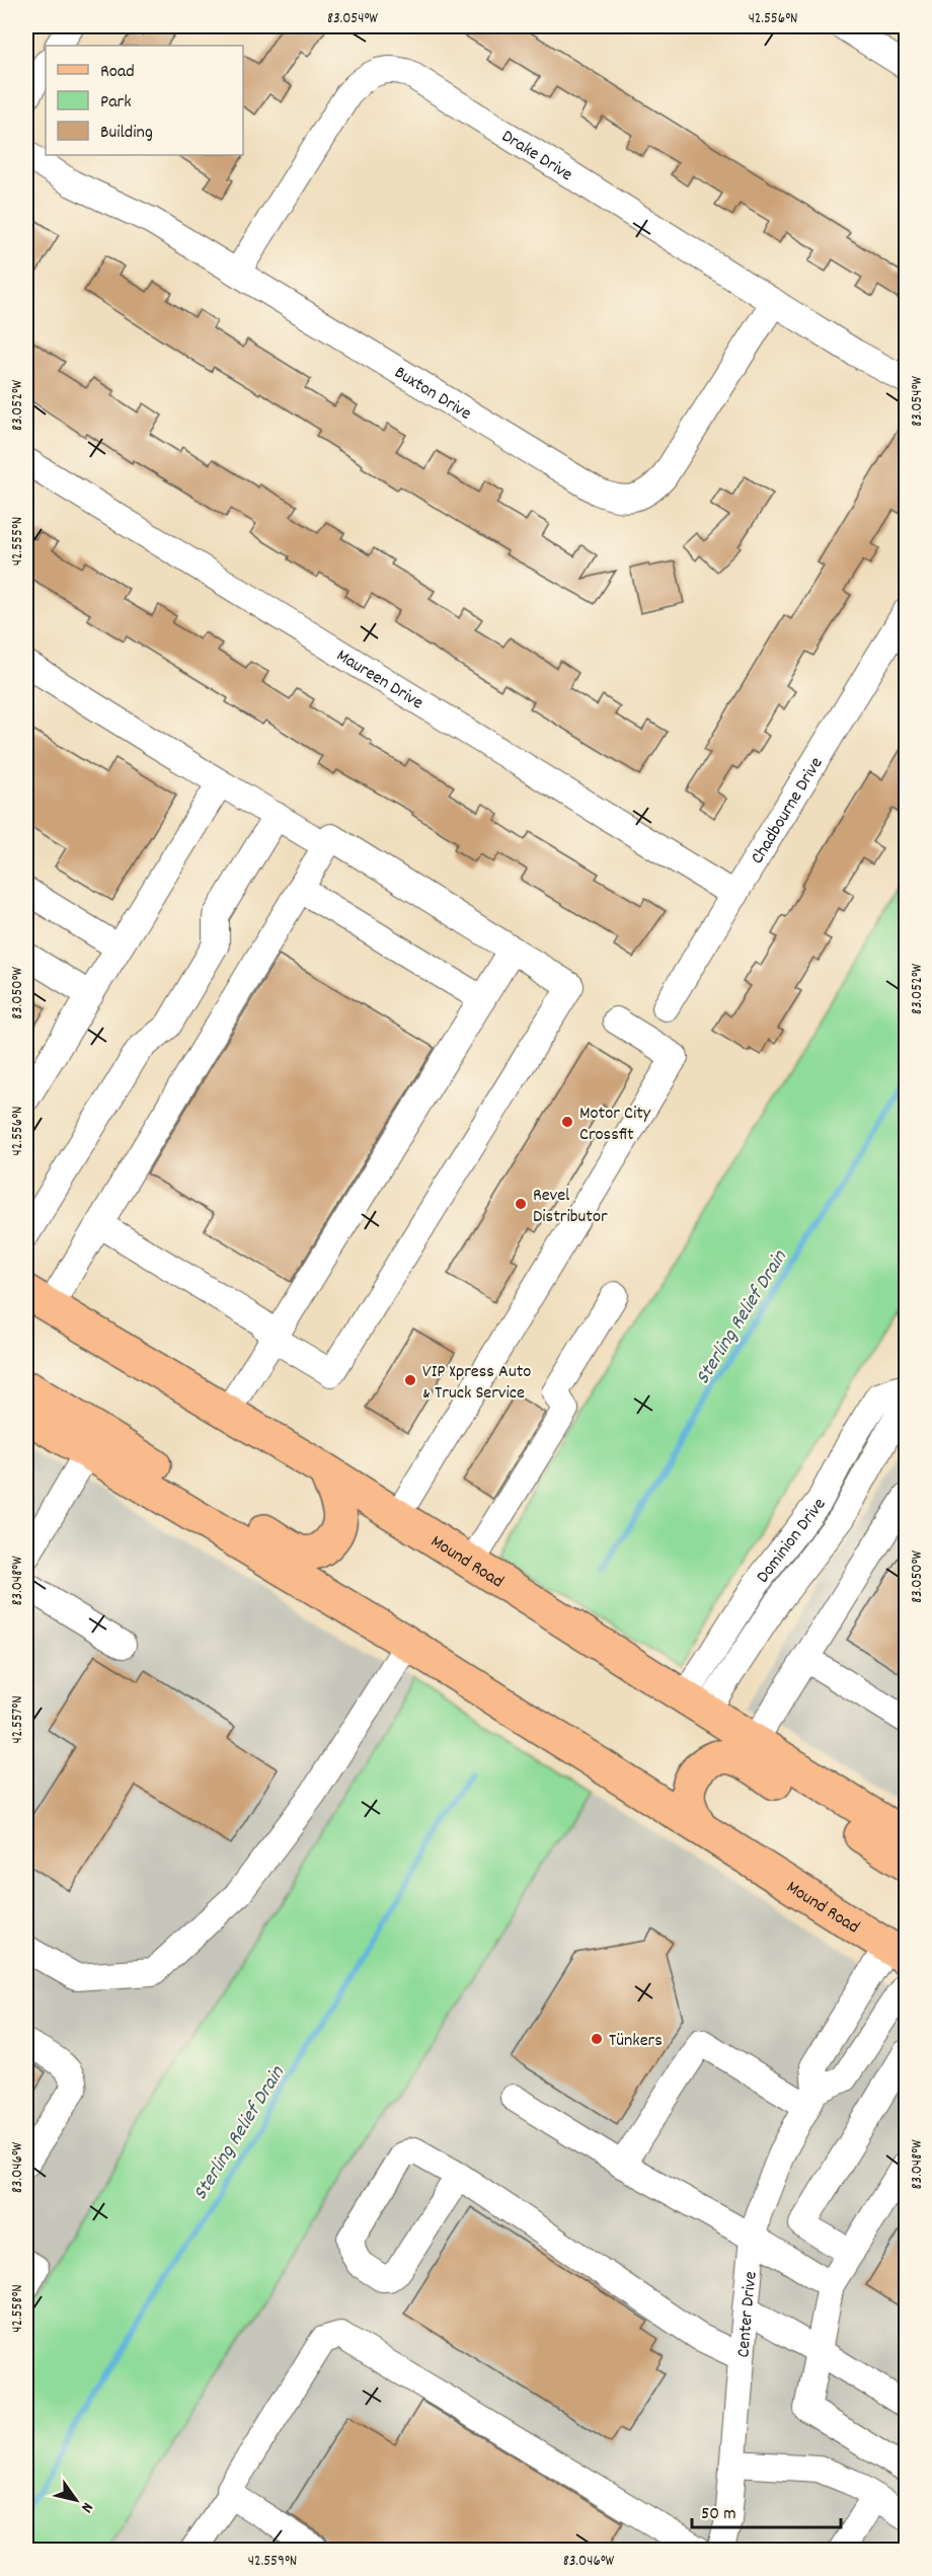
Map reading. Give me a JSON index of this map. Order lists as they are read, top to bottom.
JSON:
{
  "streets": {
    "main road": ["Mound Road"],
    "street": [
      "Drake Drive",
      "Buxton Drive",
      "Maureen Drive",
      "Chadbourne Drive",
      "Dominion Drive",
      "Center Drive"
    ]
  },
  "crossings": [
    ["Drake Drive", "Buxton Drive"],
    ["Maureen Drive", "Chadbourne Drive"],
    ["Dominion Drive", "Mound Road"],
    ["Mound Road", "Center Drive"]
  ],
  "water": ["Sterling Relief Drain"],
  "places": [
    "Motor City Crossfit",
    "Revel Distributor",
    "VIP Xpress Auto & Truck Service",
    "Tünkers"
  ],
  "legend": ["Road", "Park", "Building"],
  "scale_bar": "50 m",
  "north": "bottom right",
  "coordinates": [
    "83.054°W",
    "42.556°N",
    "83.052°W",
    "42.555°N",
    "83.050°W",
    "83.048°W",
    "42.557°N",
    "83.046°W",
    "42.558°N",
    "42.559°N"
  ]
}
